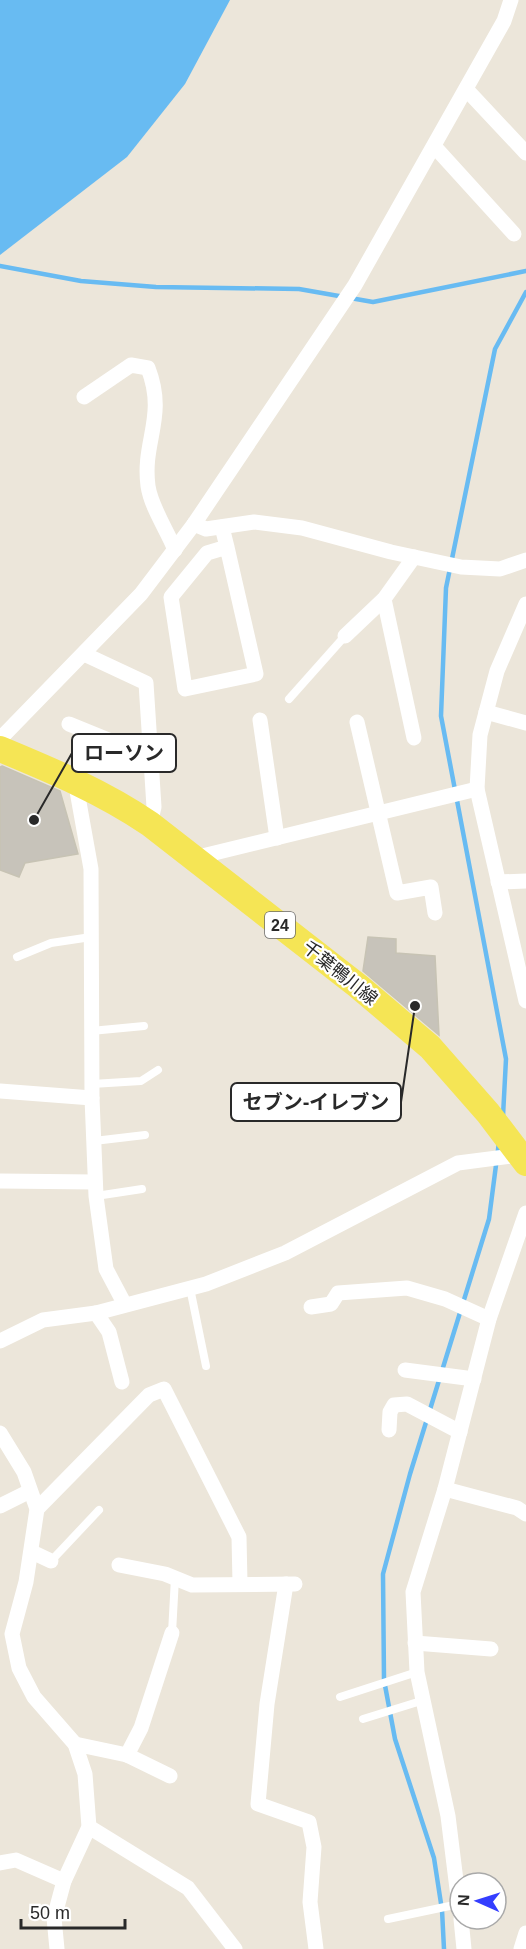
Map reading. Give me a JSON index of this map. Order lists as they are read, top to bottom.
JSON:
{
  "streets": {
    "main road": ["24", "千葉鴨川線"]
  },
  "places": ["ローソン", "セブン-イレブン"],
  "scale_bar": "50 m",
  "north": "left"
}
